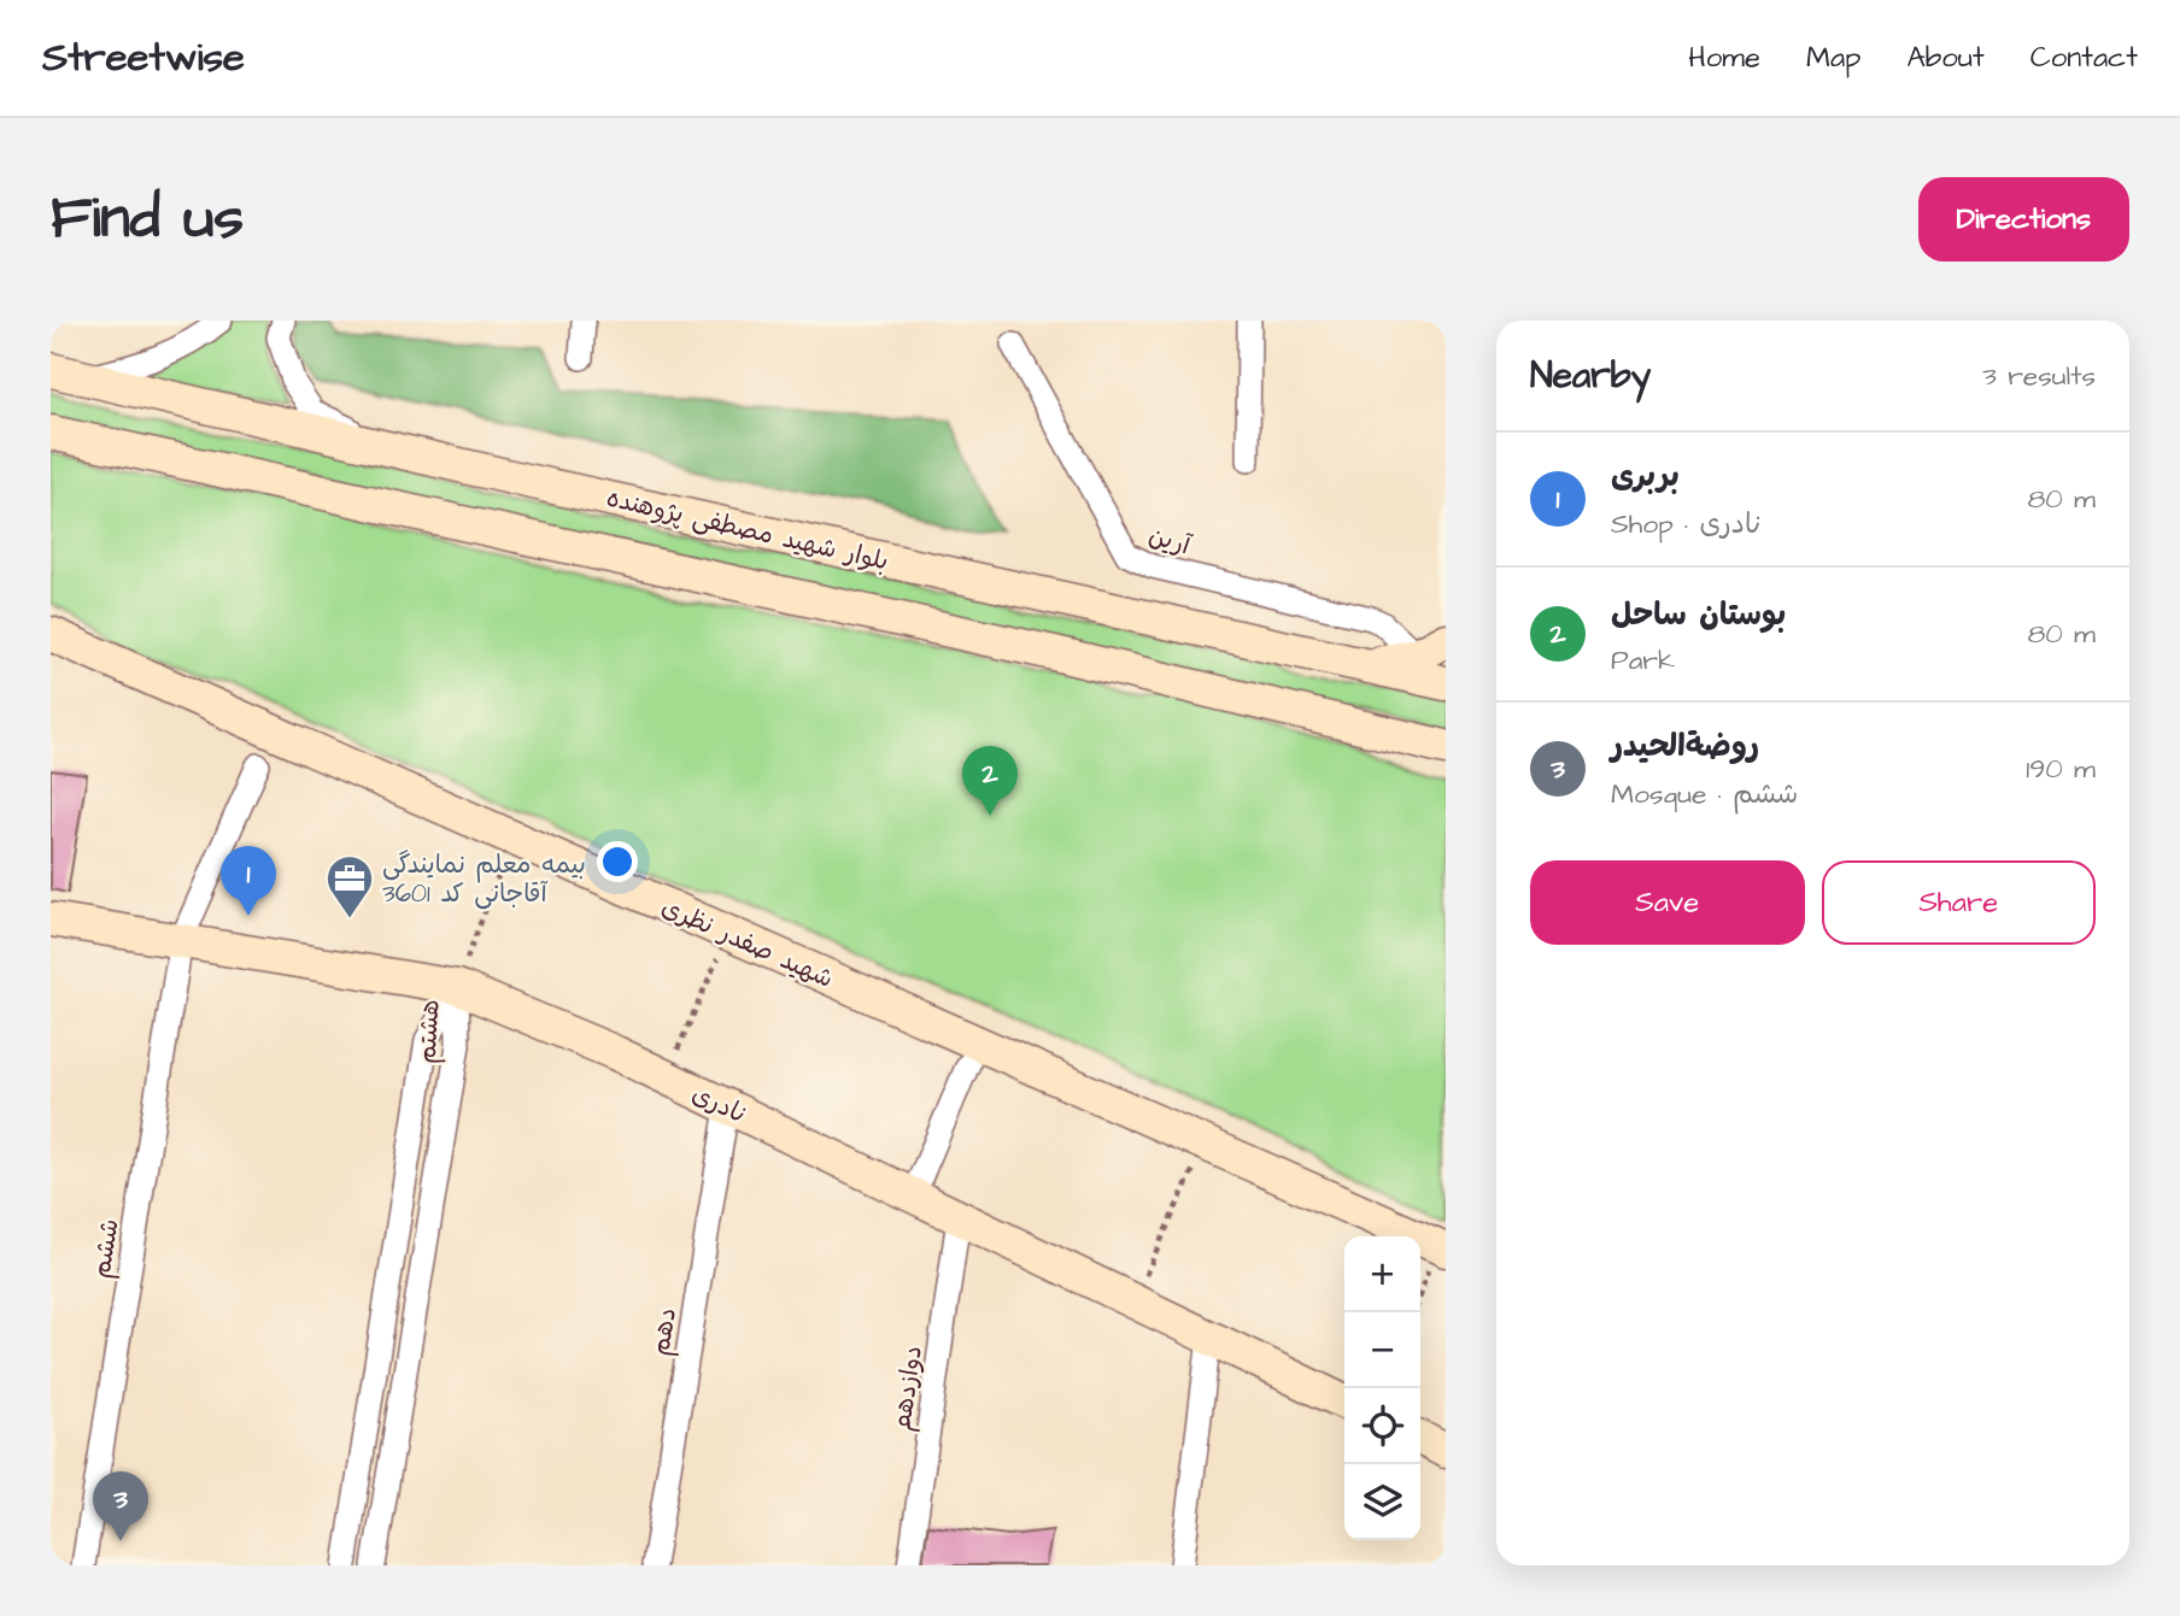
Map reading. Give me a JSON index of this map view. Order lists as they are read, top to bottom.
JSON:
{
  "streets": {
    "street": [
      "بلوار شهید مصطفی پژوهنده",
      "آرین",
      "شهید صفدر نظری",
      "هشتم",
      "نادری",
      "ششم",
      "دهم",
      "دوازدهم"
    ]
  },
  "crossings": [
    ["هشتم", "نادری"],
    ["نادری", "ششم"],
    ["نادری", "دهم"],
    ["نادری", "دوازدهم"]
  ],
  "places": {
    "office": ["بیمه معلم نمایندگی آقاجانی کد 3601"]
  },
  "page": {
    "header": "Streetwise",
    "nav": [
      "Home",
      "Map",
      "About",
      "Contact"
    ],
    "buttons": [
      "Directions",
      ["Save", "Share"]
    ],
    "title": "Find us",
    "heading": ["Nearby", "3 results"],
    "list": [
      {
        "mark": "1",
        "name": "بربری",
        "note": "Shop · نادری",
        "value": "80 m"
      },
      {
        "mark": "2",
        "name": "بوستان ساحل",
        "note": "Park",
        "value": "80 m"
      },
      {
        "mark": "3",
        "name": "روضةالحیدر",
        "note": "Mosque · ششم",
        "value": "190 m"
      }
    ],
    "pins": ["2", "1", "3"],
    "map_buttons": ["+", "−"]
  }
}
